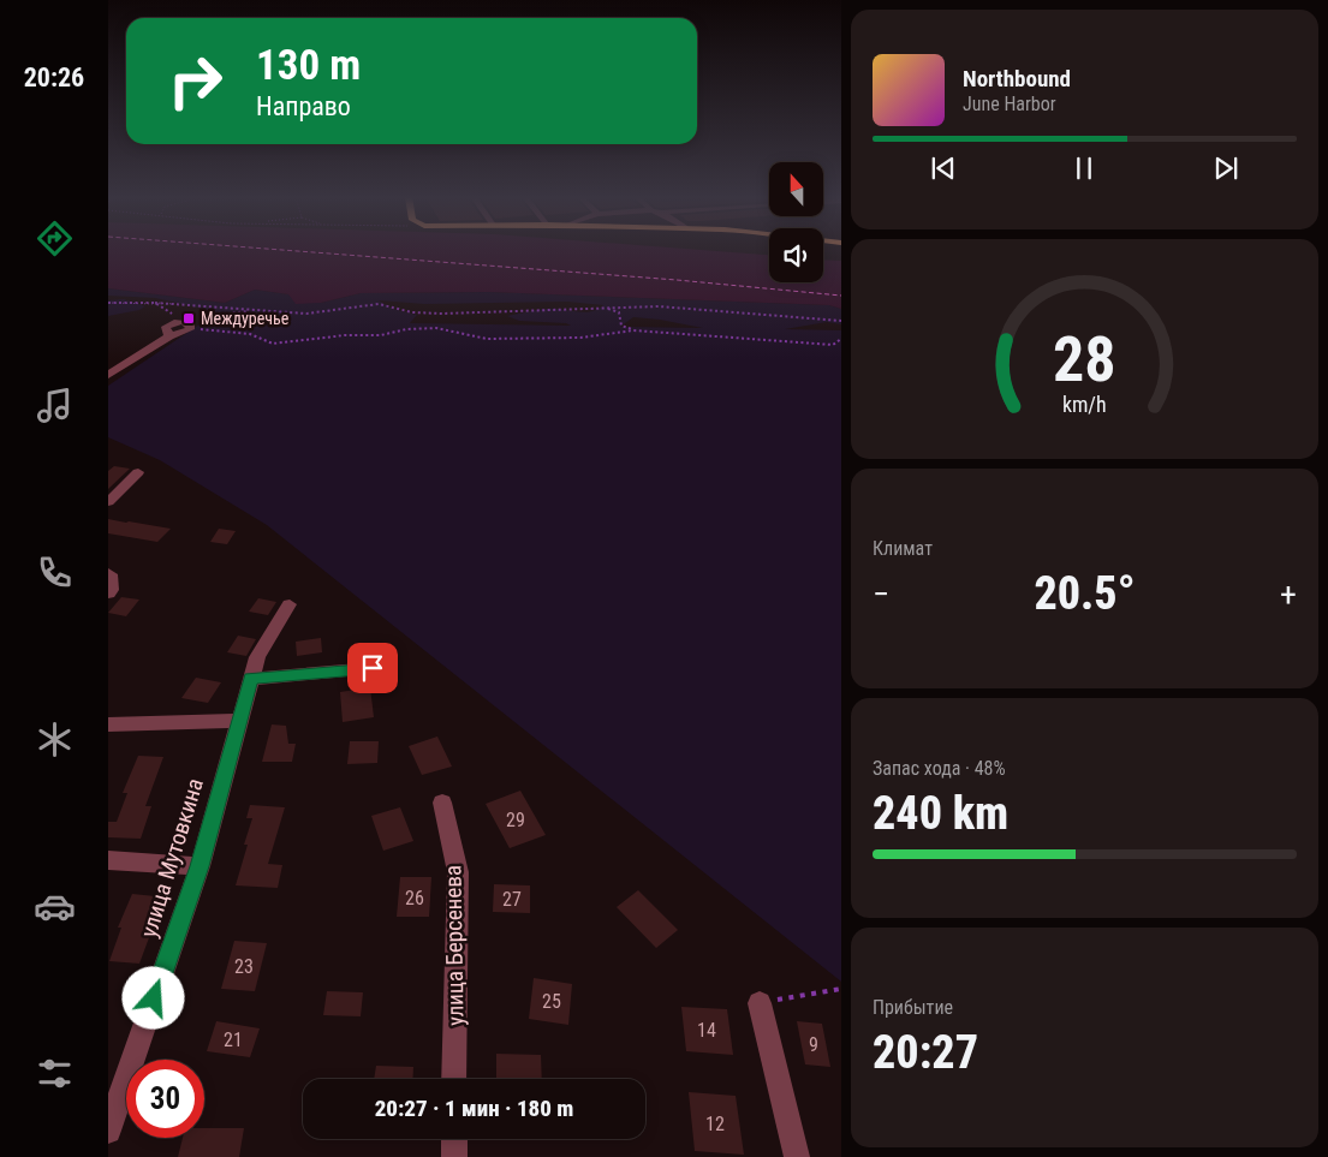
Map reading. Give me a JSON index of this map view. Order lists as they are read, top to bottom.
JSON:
{
  "streets": {
    "street": ["улица Мутовкина", "улица Берсенева"]
  },
  "places": {
    "transit": ["Междуречье"]
  },
  "house_numbers": [
    "29",
    "26",
    "27",
    "23",
    "25",
    "14",
    "21",
    "9",
    "12"
  ],
  "north": "top",
  "page": {
    "tabs": "20:26",
    "turn": ["130 m", "Направо"],
    "song": ["Northbound", "June Harbor"],
    "tile": [
      "Климат",
      ["Запас хода · 48%", "240 km"],
      ["Прибытие", "20:27"]
    ],
    "heat": ["−", "20.5°", "+"],
    "limit": "30",
    "trip": "20:27 · 1 мин · 180 m",
    "gauge": ["28", "km/h"]
  }
}
